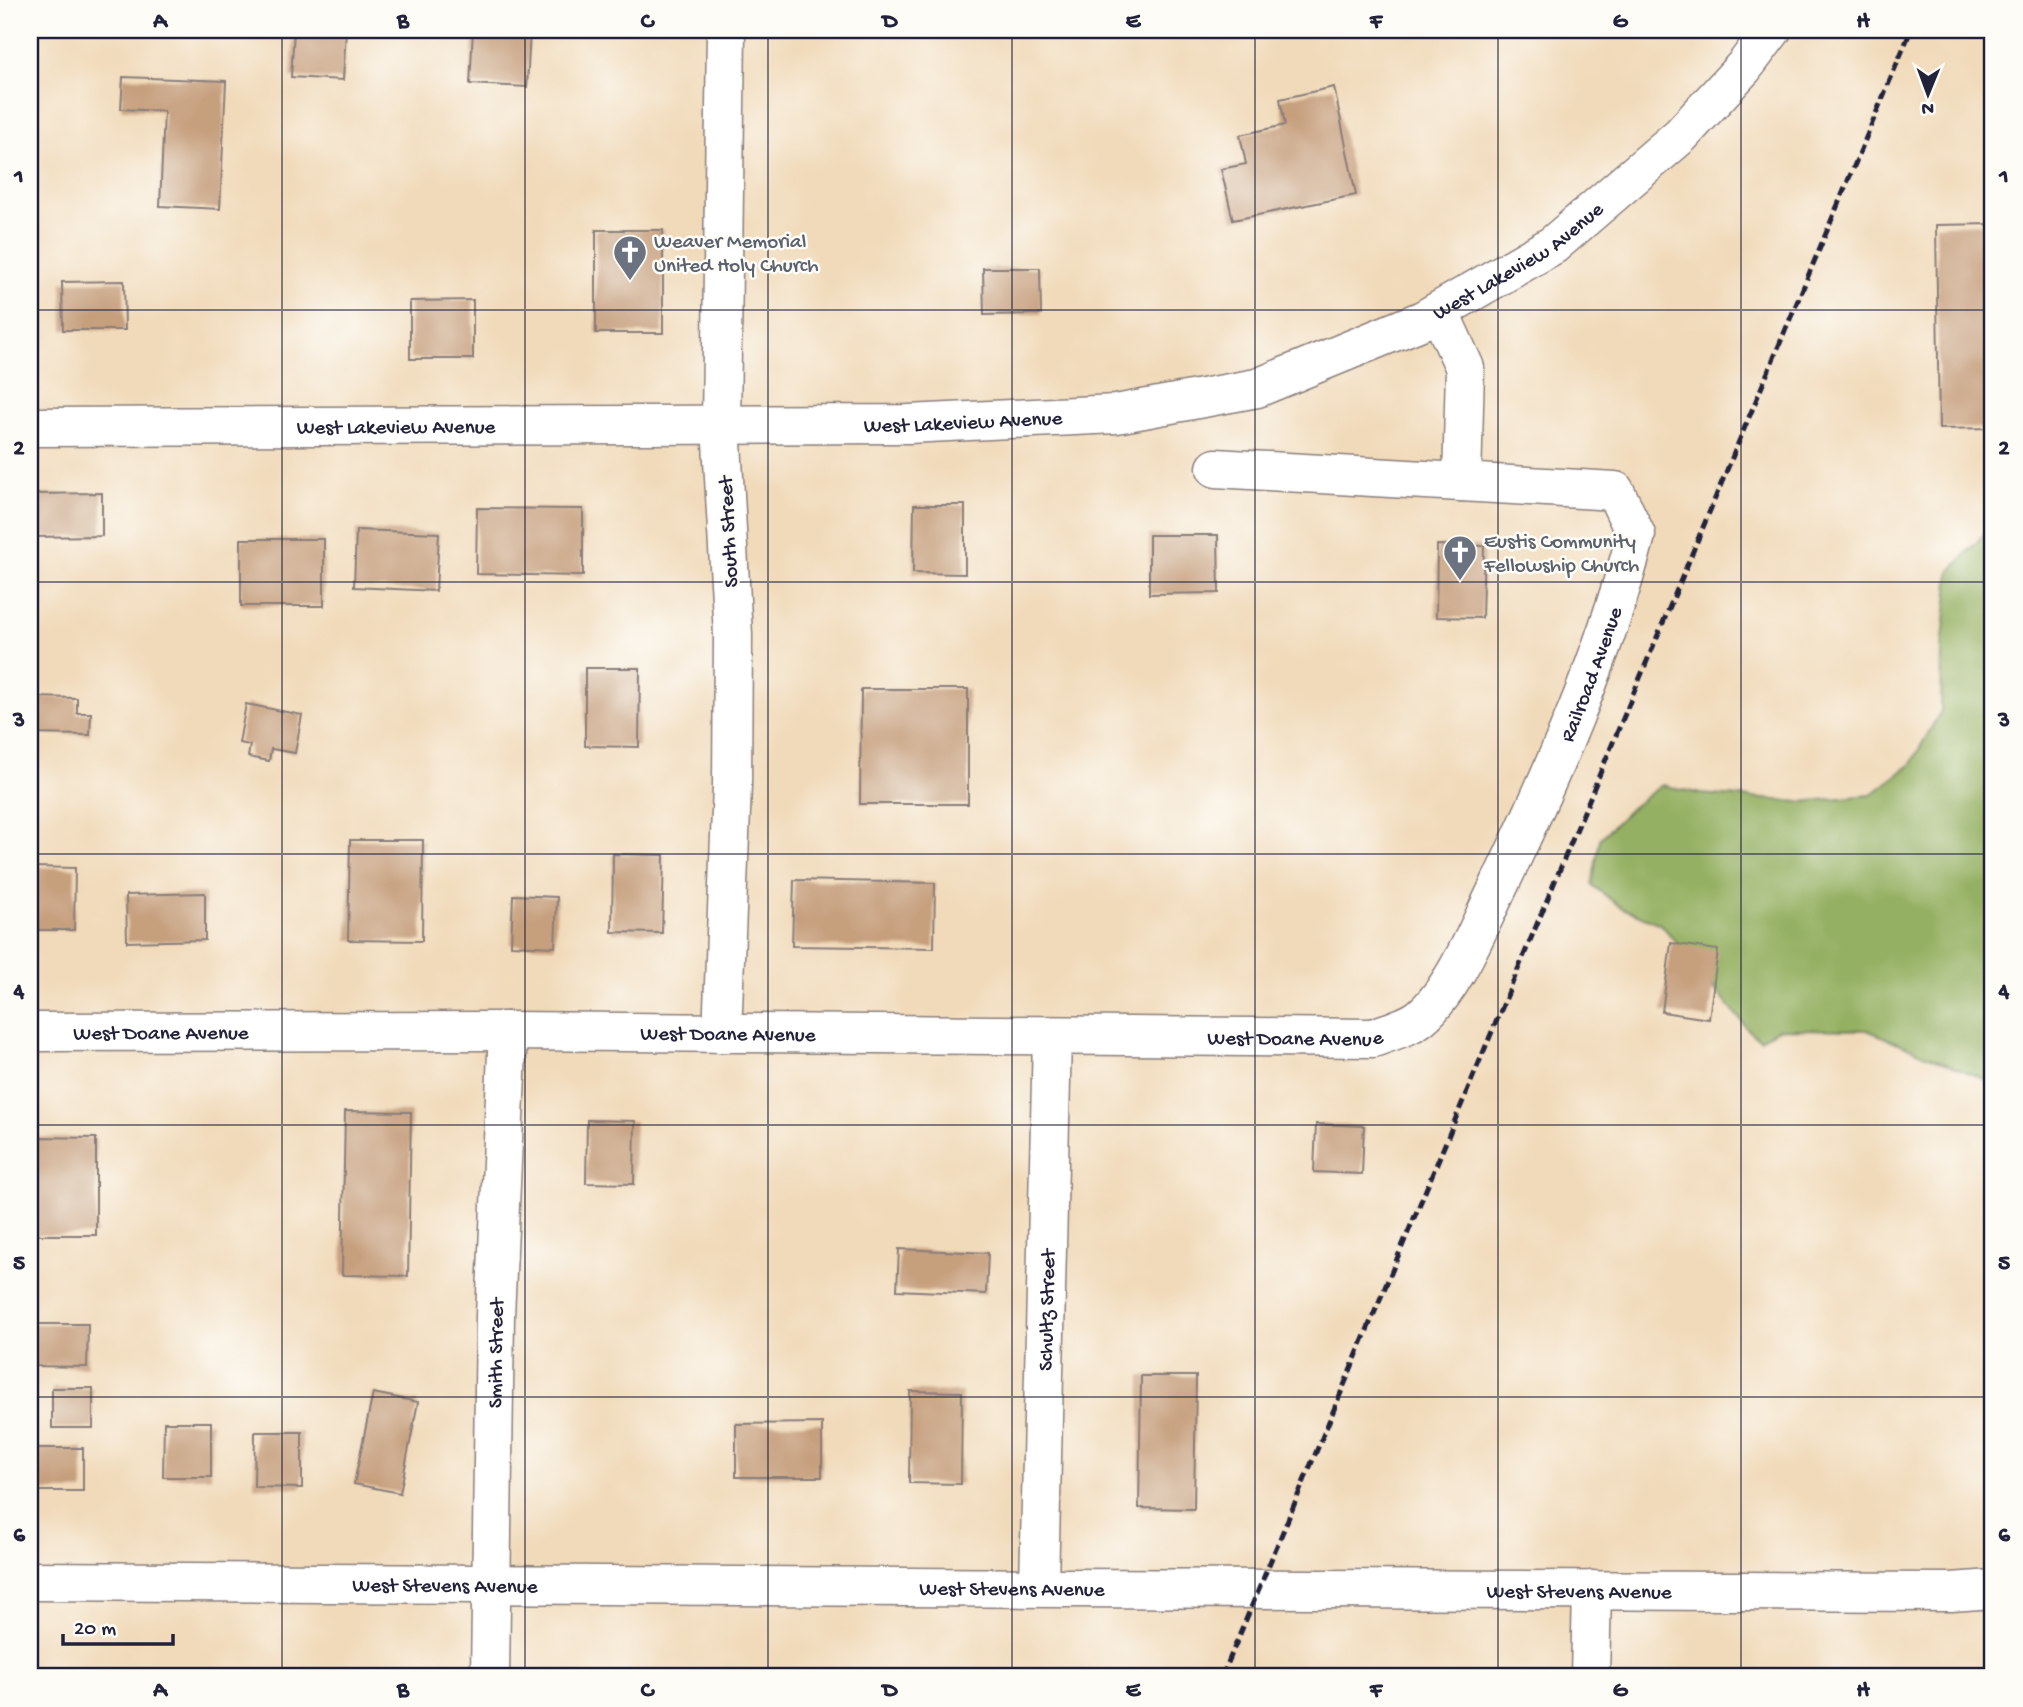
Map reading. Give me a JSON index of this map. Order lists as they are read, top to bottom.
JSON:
{
  "streets": {
    "street": [
      "West Lakeview Avenue",
      "South Street",
      "Railroad Avenue",
      "West Doane Avenue",
      "Schultz Street",
      "Smith Street",
      "West Stevens Avenue"
    ]
  },
  "crossings": [
    ["West Lakeview Avenue", "South Street"],
    ["South Street", "West Doane Avenue"],
    ["Railroad Avenue", "West Doane Avenue"],
    ["West Doane Avenue", "Schultz Street"],
    ["West Doane Avenue", "Smith Street"],
    ["Schultz Street", "West Stevens Avenue"],
    ["Smith Street", "West Stevens Avenue"]
  ],
  "places": {
    "church": ["Weaver Memorial United Holy Church", "Eustis Community Fellowship Church"]
  },
  "scale_bar": "20 m",
  "north": "bottom",
  "grid": {
    "columns": [
      "A",
      "B",
      "C",
      "D",
      "E",
      "F",
      "G",
      "H"
    ],
    "rows": [
      "1",
      "2",
      "3",
      "4",
      "5",
      "6"
    ]
  }
}
